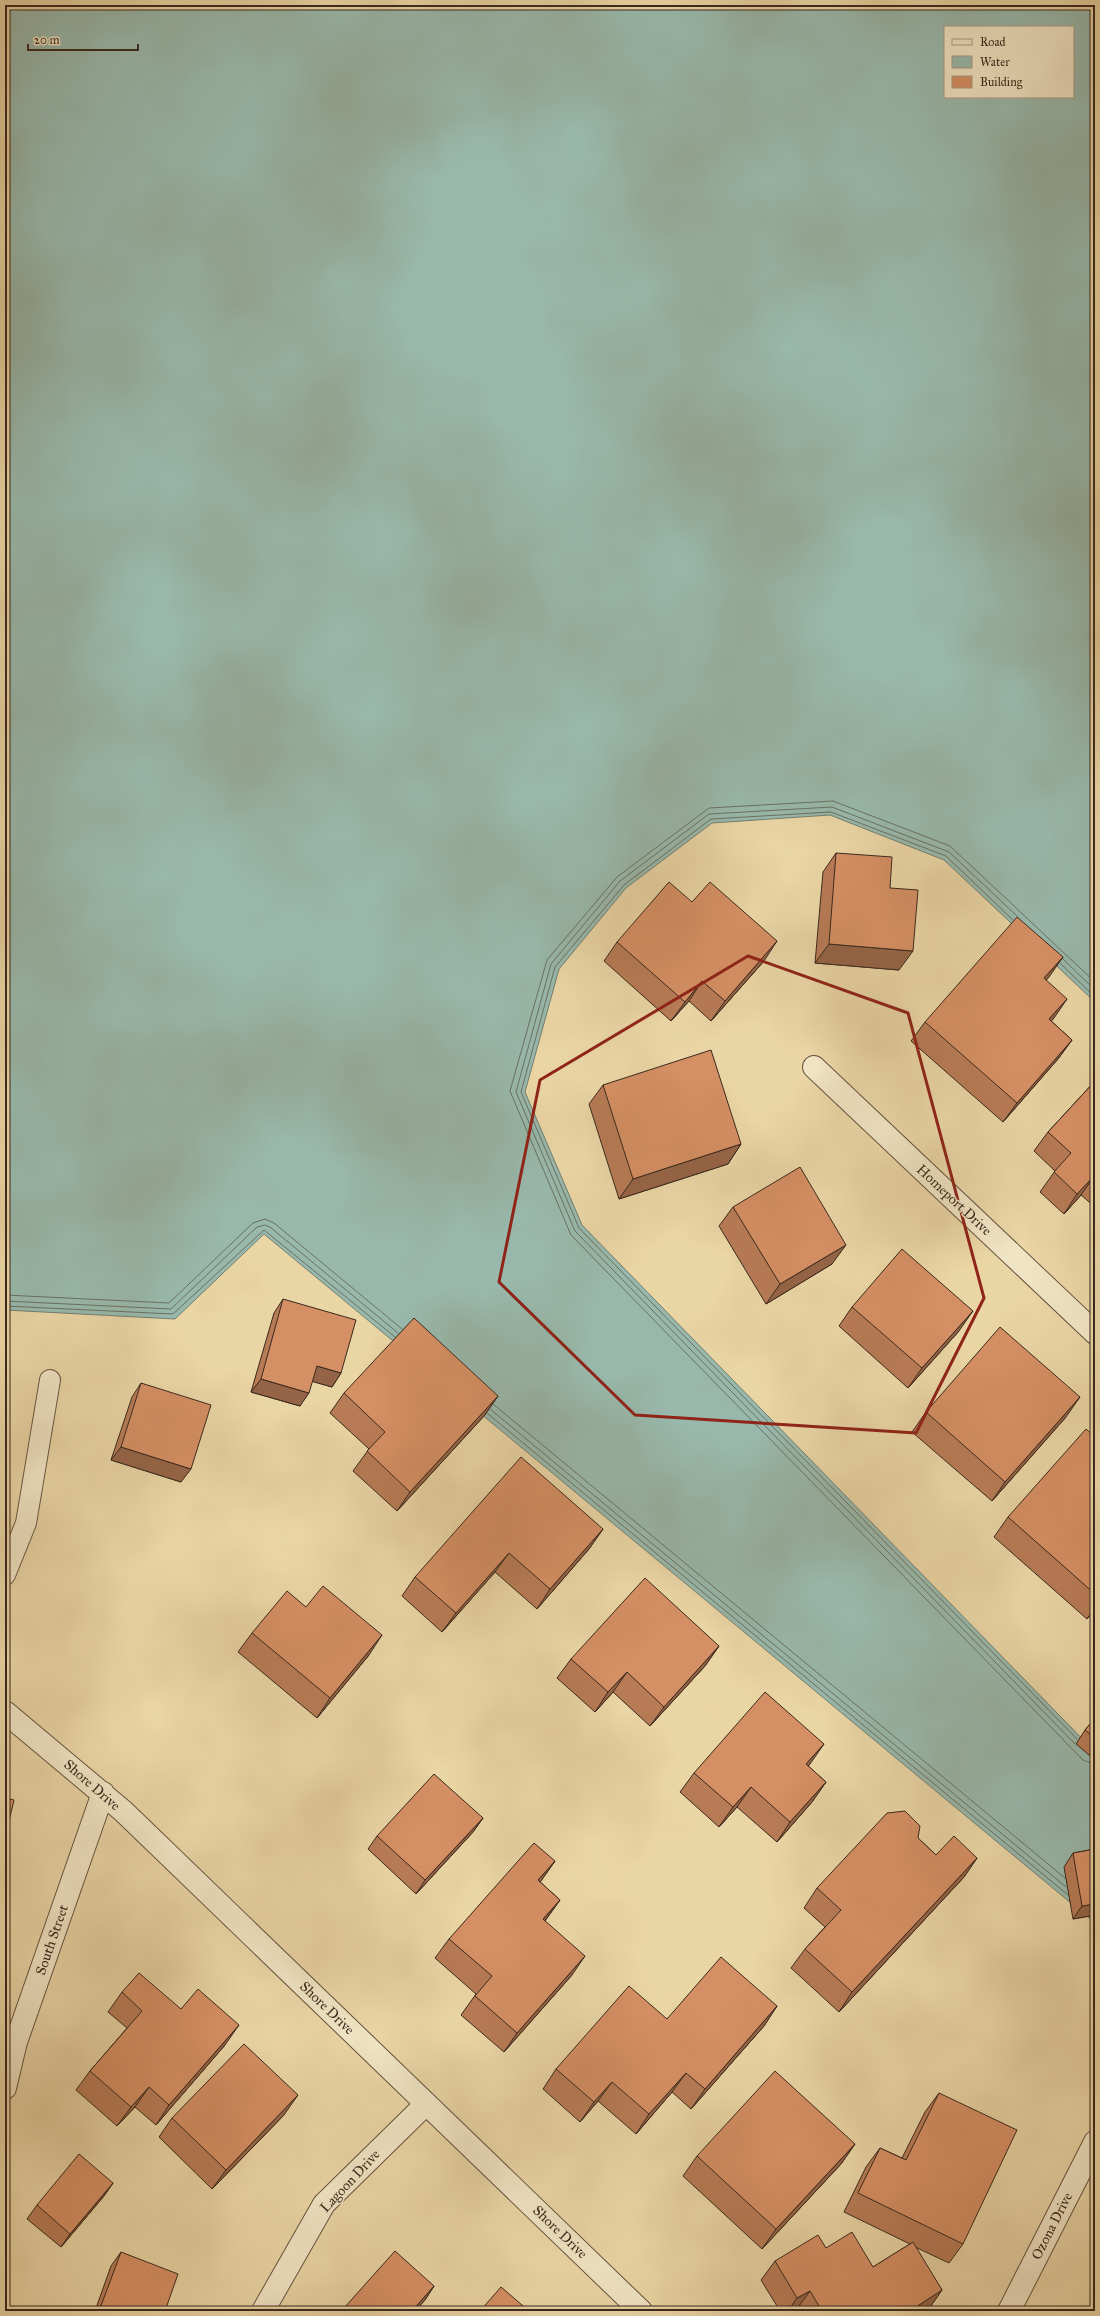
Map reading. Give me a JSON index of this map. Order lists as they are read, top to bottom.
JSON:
{
  "streets": {
    "street": [
      "Homeport Drive",
      "Shore Drive",
      "South Street",
      "Lagoon Drive",
      "Ozona Drive"
    ]
  },
  "crossings": [
    ["Shore Drive", "South Street"],
    ["Shore Drive", "Lagoon Drive"]
  ],
  "legend": ["Road", "Water", "Building"],
  "scale_bar": "20 m"
}
